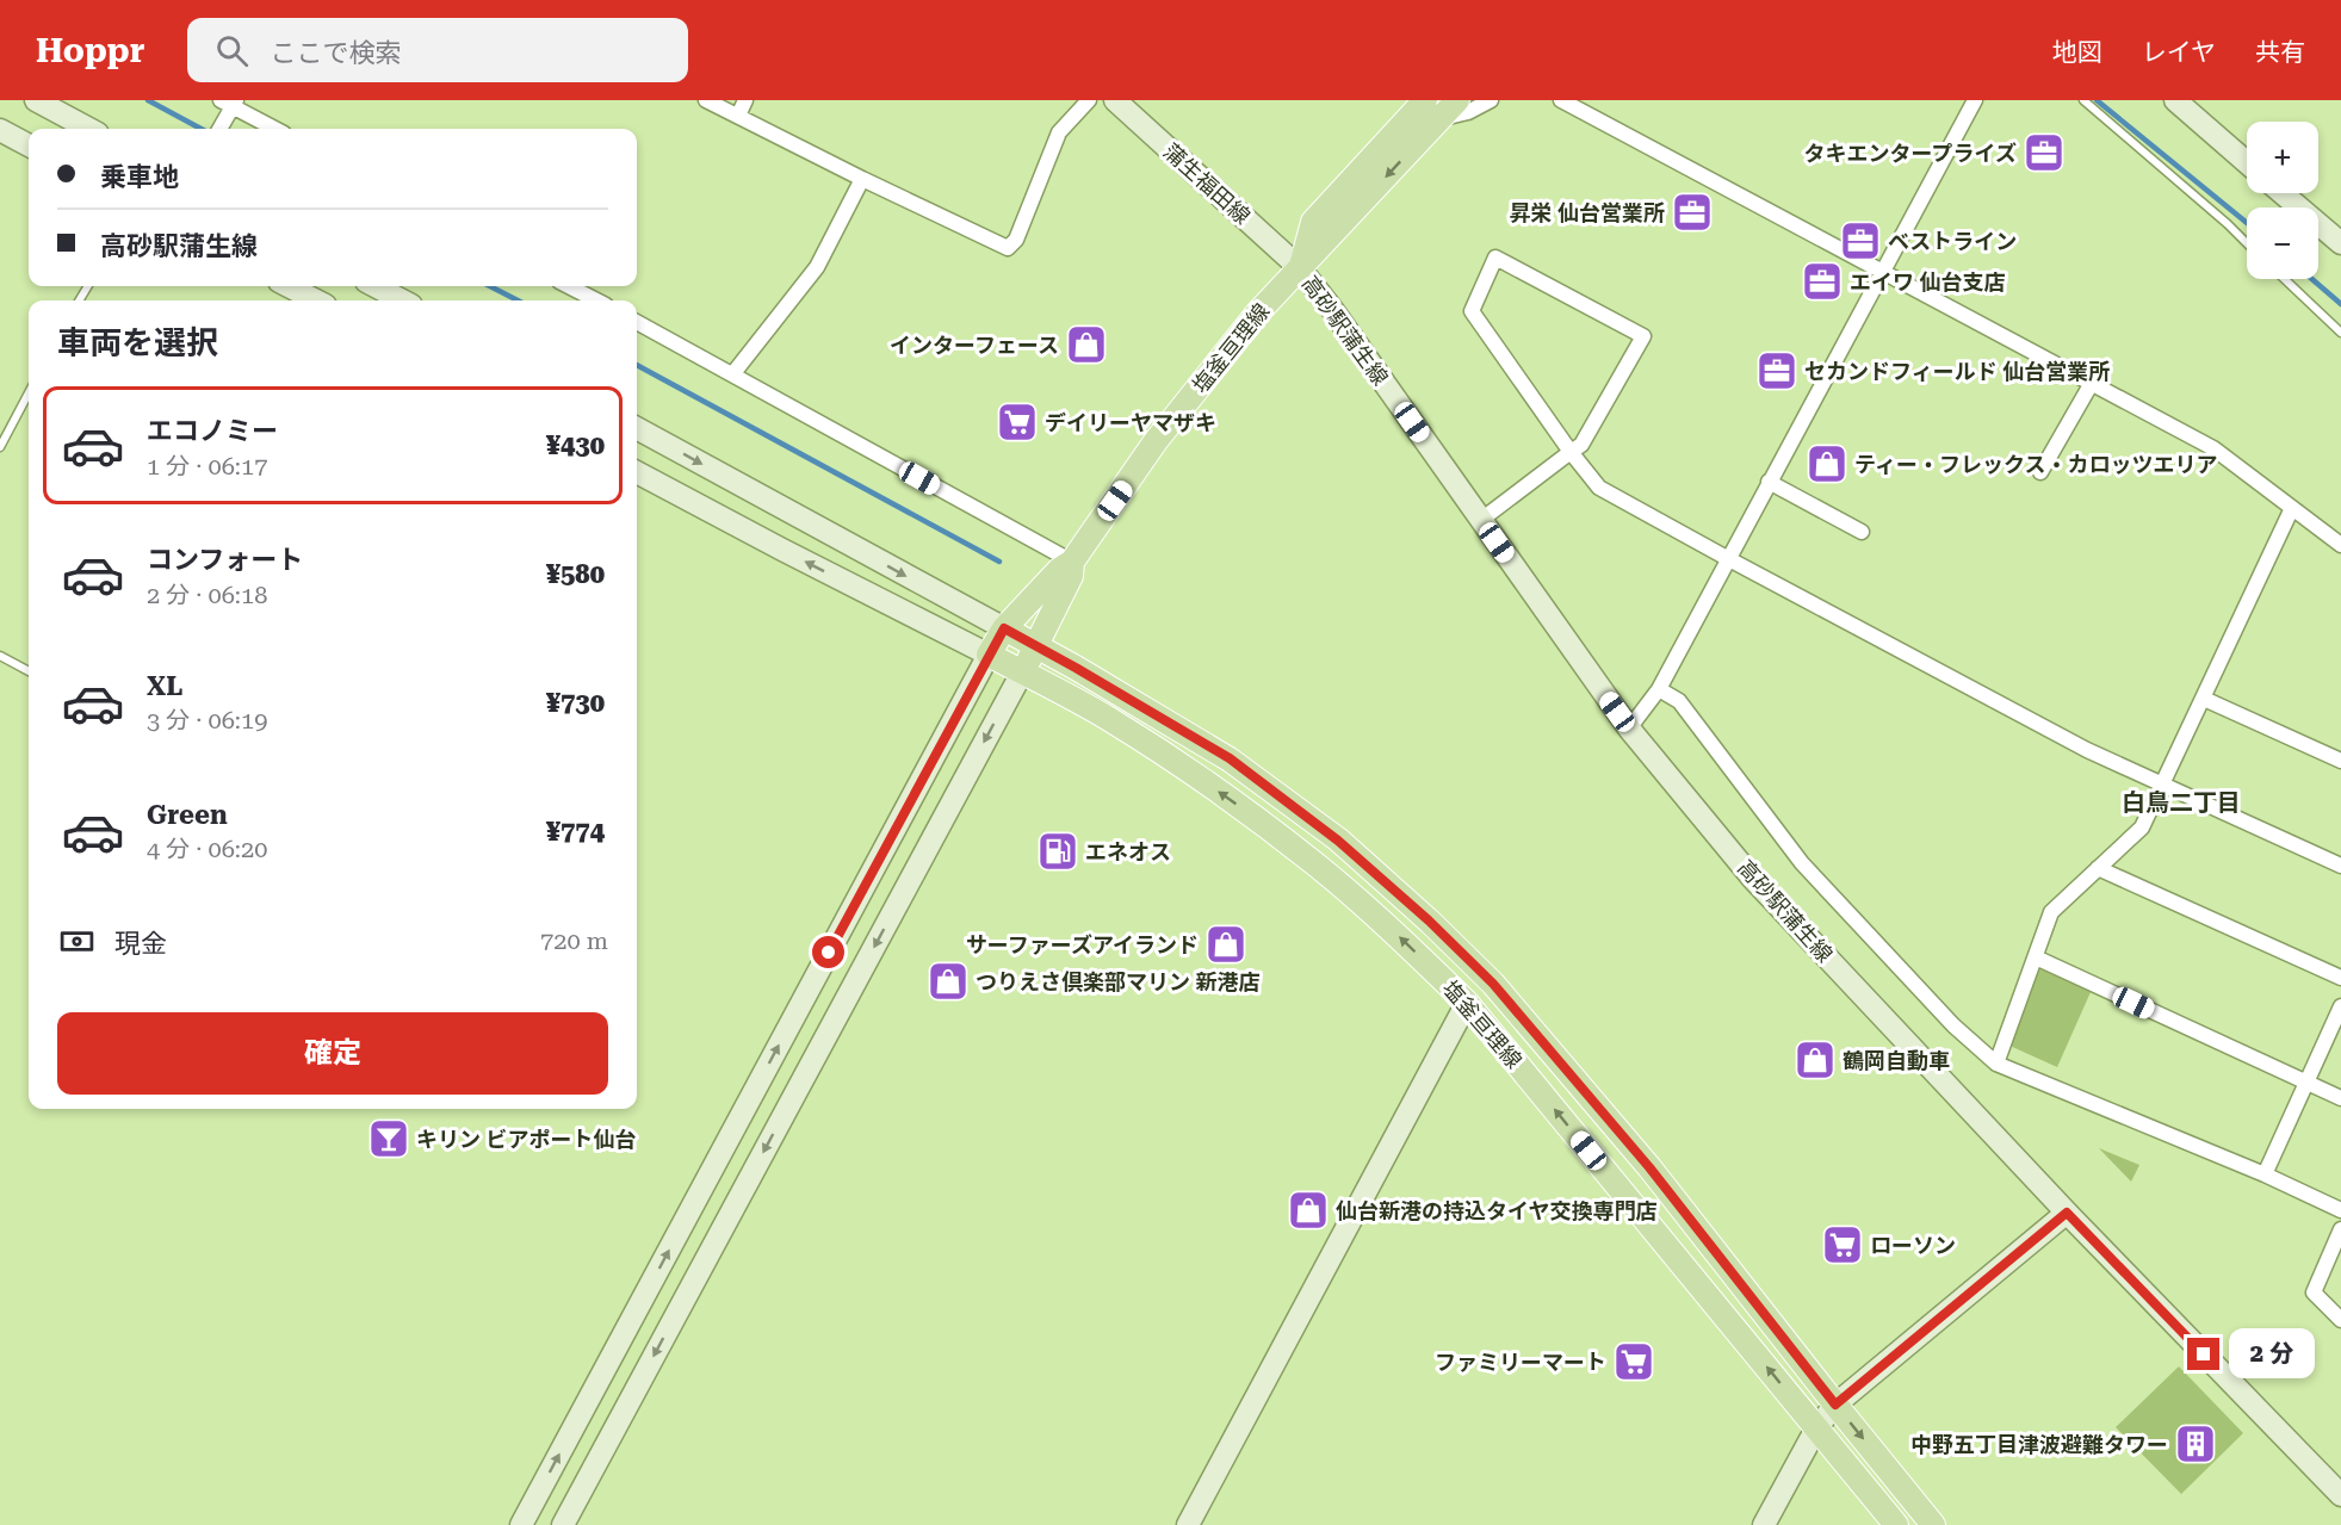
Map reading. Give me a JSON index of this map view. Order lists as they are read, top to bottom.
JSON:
{
  "streets": {
    "main road": ["塩釜亘理線"],
    "street": ["蒲生福田線", "高砂駅蒲生線"]
  },
  "crossings": [
    ["蒲生福田線", "高砂駅蒲生線"],
    ["蒲生福田線", "塩釜亘理線"],
    ["高砂駅蒲生線", "塩釜亘理線"]
  ],
  "districts": ["白鳥二丁目"],
  "places": {
    "office": [
      "タキエンタープライズ",
      "昇栄 仙台営業所",
      "ベストライン",
      "エイワ 仙台支店",
      "セカンドフィールド 仙台営業所"
    ],
    "shop": [
      "インターフェース",
      "ティー・フレックス・カロッツエリア",
      "サーファーズアイランド",
      "つりえさ倶楽部マリン 新港店",
      "鶴岡自動車",
      "仙台新港の持込タイヤ交換専門店"
    ],
    "supermarket": ["デイリーヤマザキ", "ローソン", "ファミリーマート"],
    "fuel station": ["エネオス"],
    "bar": ["キリン ビアポート仙台"],
    "building": ["中野五丁目津波避難タワー"]
  },
  "page": {
    "header": "Hoppr",
    "search": "ここで検索",
    "nav": ["地図", "レイヤ", "共有"],
    "map_buttons": ["+", "−"],
    "banner": ["乗車地", "高砂駅蒲生線"],
    "heading": "車両を選択",
    "list": [
      {
        "name": "エコノミー",
        "note": "1 分 · 06:17",
        "value": "¥430"
      },
      {
        "name": "コンフォート",
        "note": "2 分 · 06:18",
        "value": "¥580"
      },
      {
        "name": "XL",
        "note": "3 分 · 06:19",
        "value": "¥730"
      },
      {
        "name": "Green",
        "note": "4 分 · 06:20",
        "value": "¥774"
      }
    ],
    "pay": ["現金", "720 m"],
    "buttons": "確定",
    "bubble": "2 分"
  }
}
